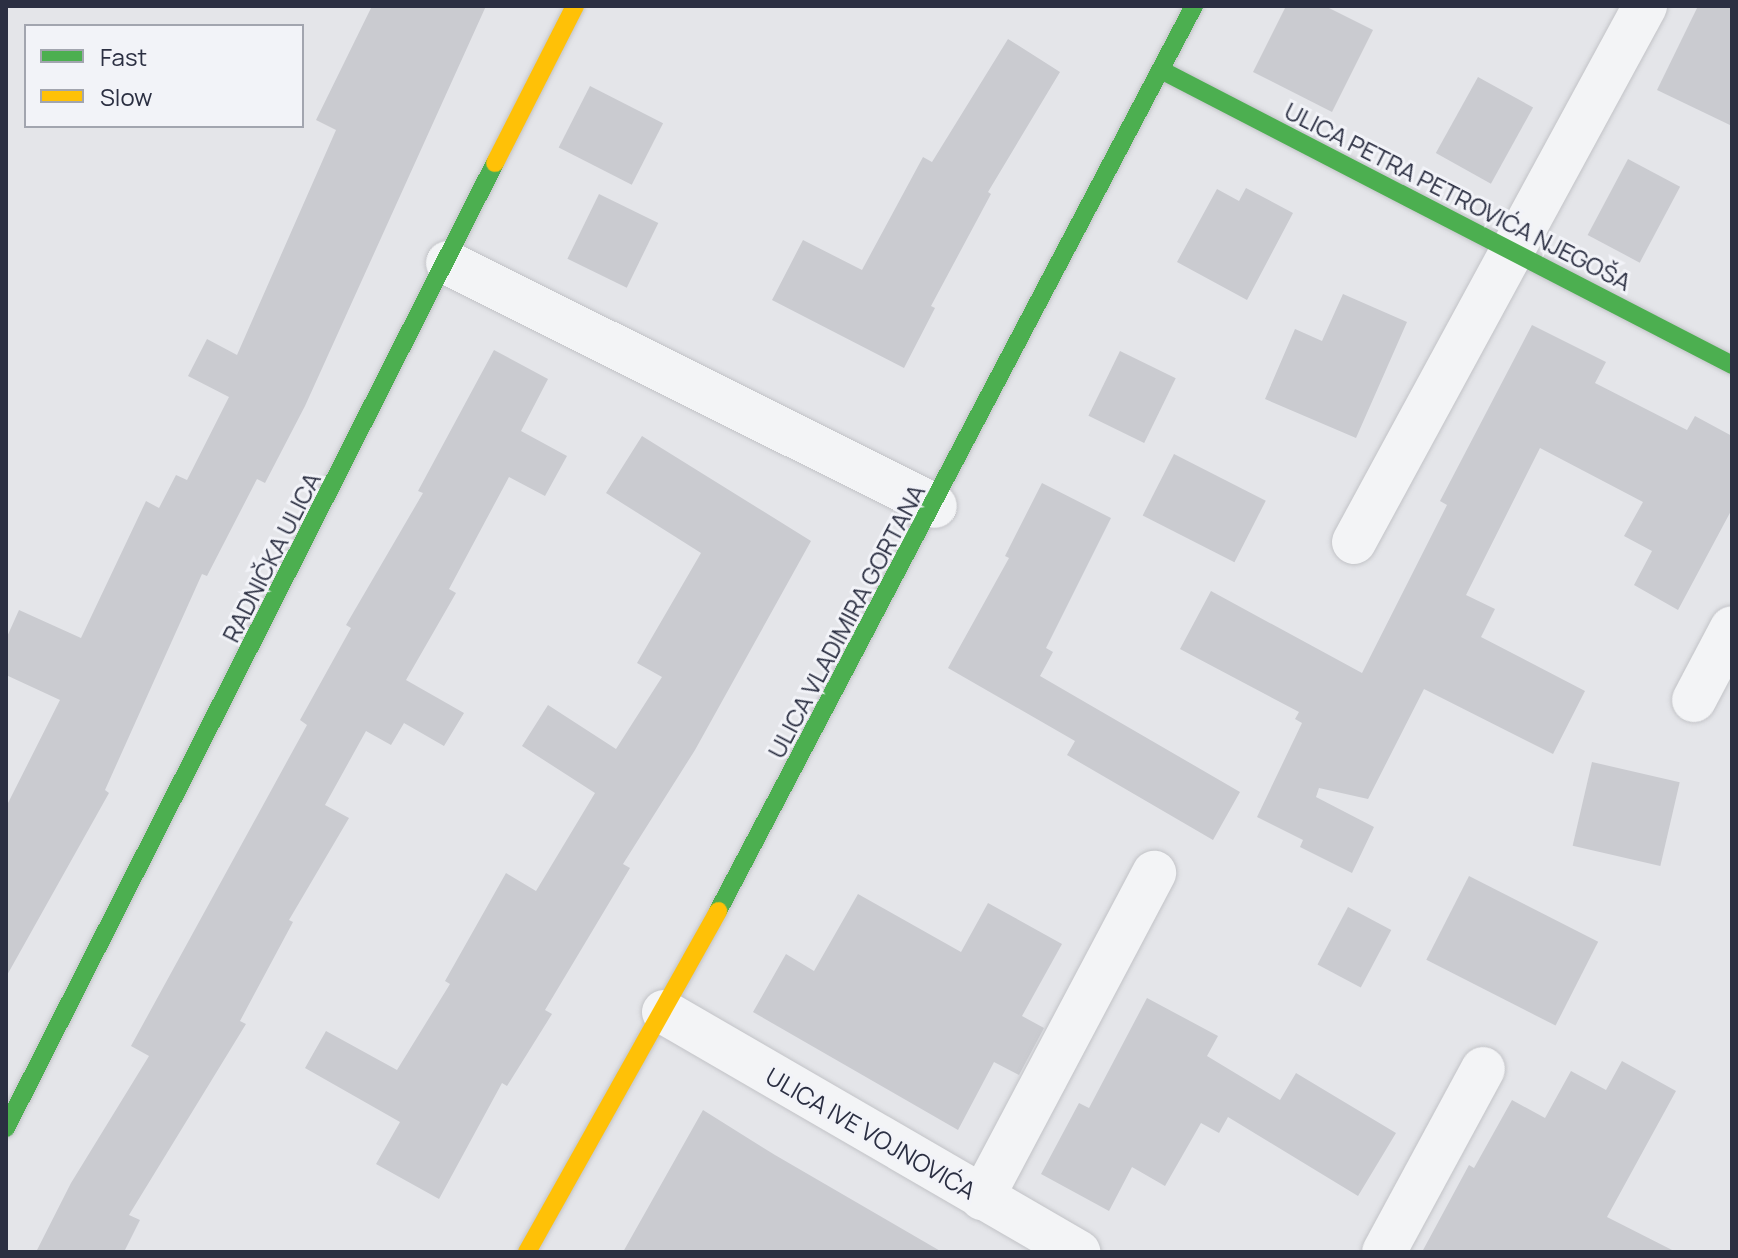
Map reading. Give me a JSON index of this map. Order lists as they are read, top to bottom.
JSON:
{
  "streets": {
    "street": [
      "ULICA PETRA PETROVIĆA NJEGOŠA",
      "RADNIČKA ULICA",
      "ULICA VLADIMIRA GORTANA",
      "ULICA IVE VOJNOVIĆA"
    ]
  },
  "crossings": [
    ["ULICA PETRA PETROVIĆA NJEGOŠA", "ULICA VLADIMIRA GORTANA"],
    ["ULICA VLADIMIRA GORTANA", "ULICA IVE VOJNOVIĆA"]
  ],
  "legend": ["Fast", "Slow"]
}
